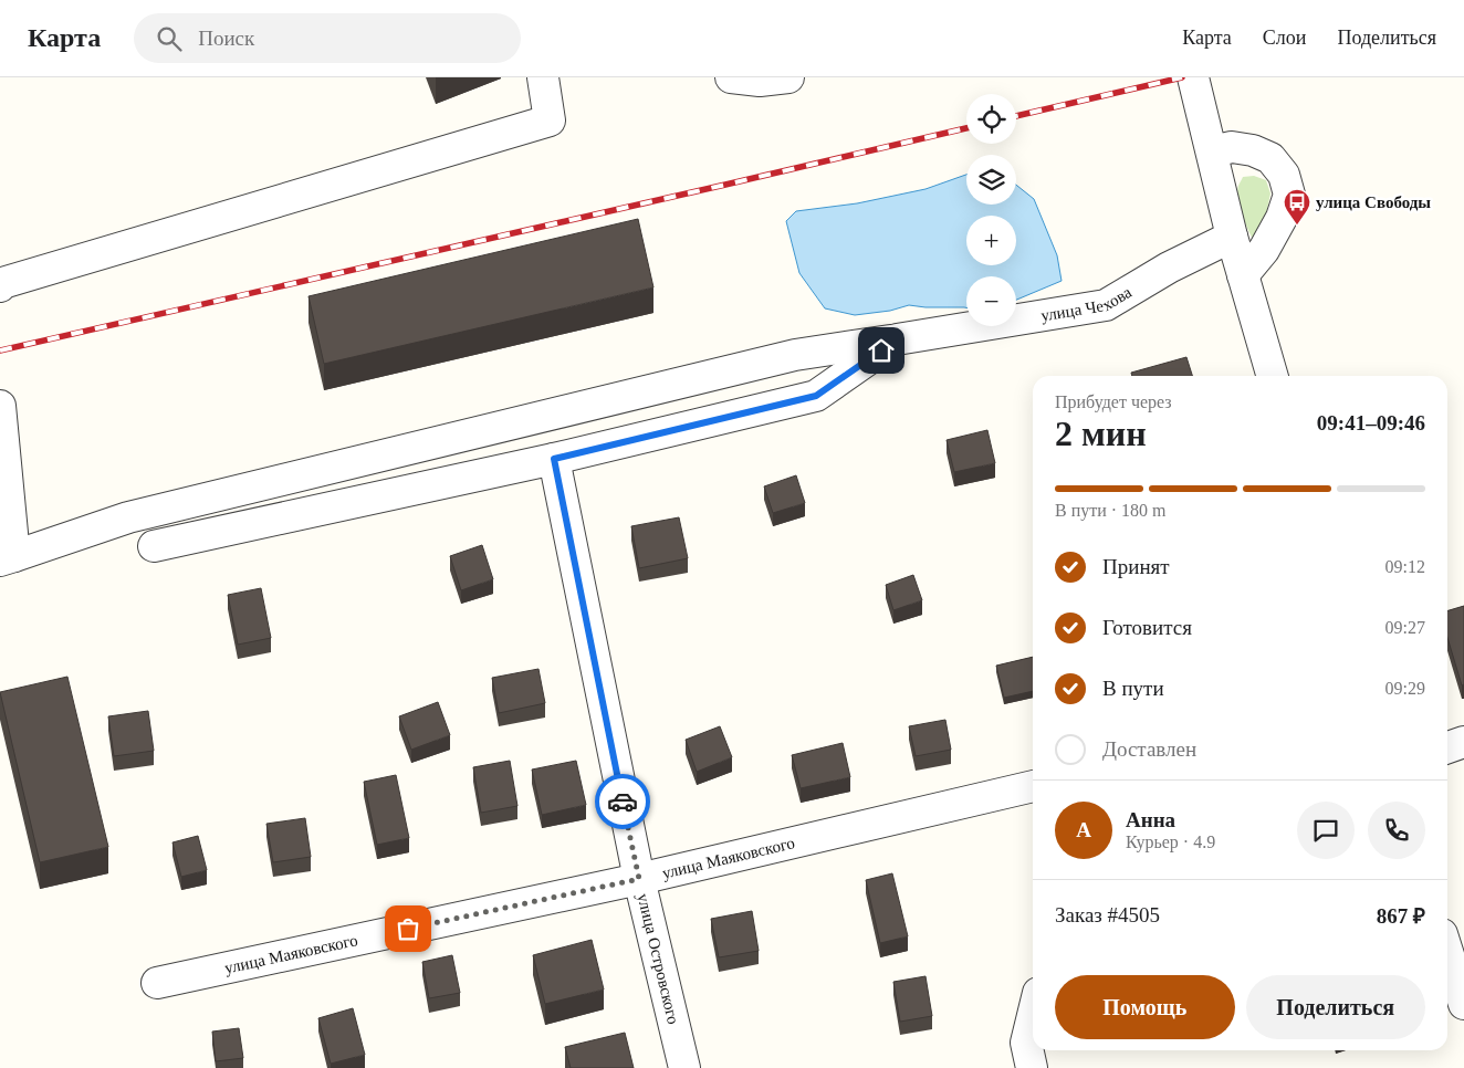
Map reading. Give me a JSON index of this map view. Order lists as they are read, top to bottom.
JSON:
{
  "streets": {
    "street": ["улица Чехова", "улица Маяковского", "улица Островского"]
  },
  "crossings": [
    ["улица Чехова", "улица Островского"],
    ["улица Маяковского", "улица Островского"]
  ],
  "places": {
    "bus stop": ["улица Свободы"]
  },
  "page": {
    "header": "Карта",
    "search": "Поиск",
    "nav": ["Карта", "Слои", "Поделиться"],
    "map_buttons": ["+", "−"],
    "heading": ["2 мин", "Прибудет через", "09:41–09:46"],
    "panel": [
      "Анна",
      "Курьер · 4.9",
      "Заказ #4505",
      "867 ₽"
    ],
    "bar": "В пути · 180 m",
    "list": [
      ["Принят", "09:12"],
      ["Готовится", "09:27"],
      ["В пути", "09:29"],
      "Доставлен"
    ],
    "round": "А",
    "buttons": ["Помощь", "Поделиться"]
  }
}
